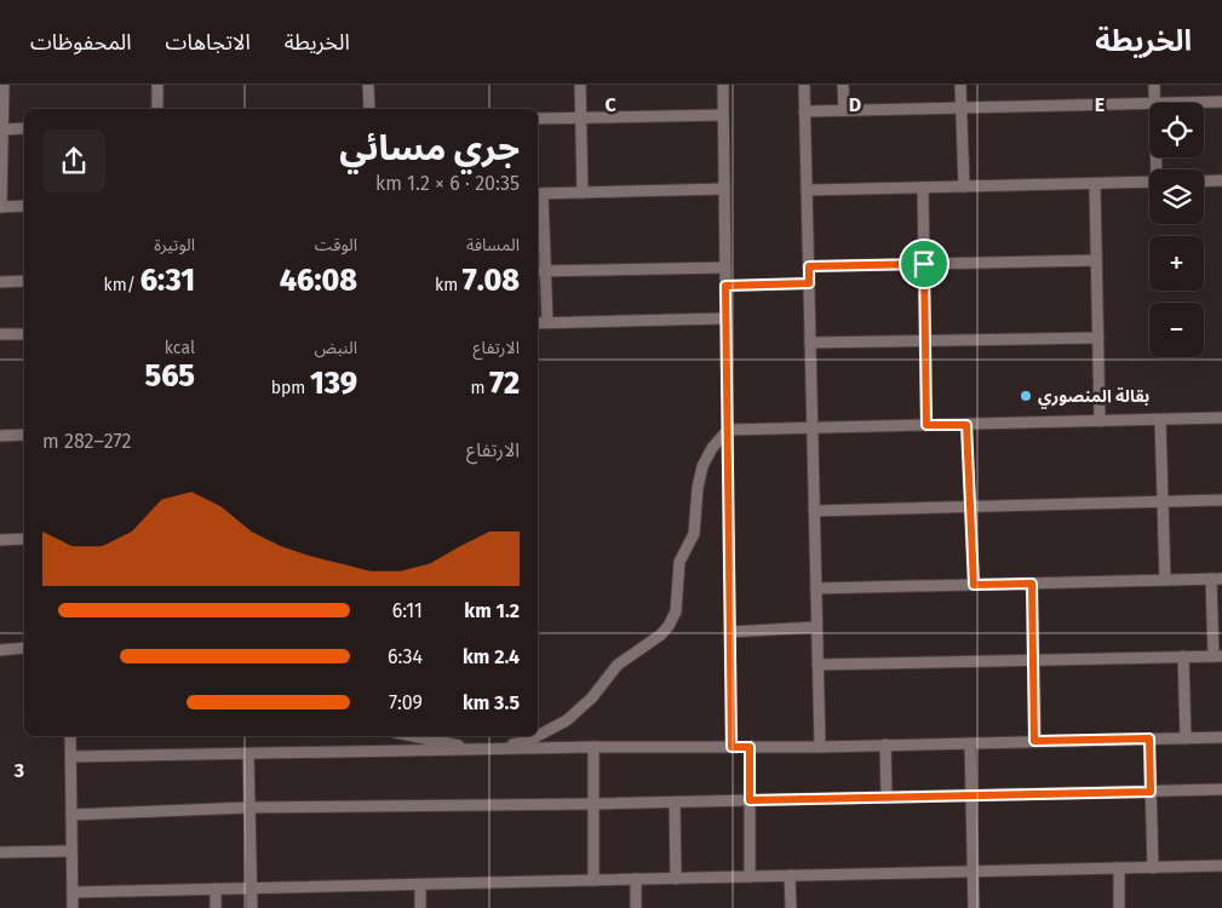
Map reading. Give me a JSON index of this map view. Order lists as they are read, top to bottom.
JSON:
{
  "places": ["بقالة المنصوري"],
  "page": {
    "header": "الخريطة",
    "nav": ["الخريطة", "الاتجاهات", "المحفوظات"],
    "map_buttons": ["+", "−"],
    "heading": ["جري مسائي", "20:35 · 6 × 1.2 km"],
    "stats": [
      ["المسافة", "7.08 km"],
      ["الوقت", "46:08"],
      ["الوتيرة", "6:31 /km"],
      ["الارتفاع", "72 m"],
      ["النبض", "139 bpm"],
      ["kcal", "565"]
    ],
    "chart": ["الارتفاع", "272–282 m"],
    "list": [
      {
        "name": "1.2 km",
        "note": "6:11"
      },
      {
        "name": "2.4 km",
        "note": "6:34"
      },
      {
        "name": "3.5 km",
        "note": "7:09"
      }
    ]
  },
  "grid": {
    "columns": ["C", "D", "E"],
    "rows": ["3"]
  }
}
